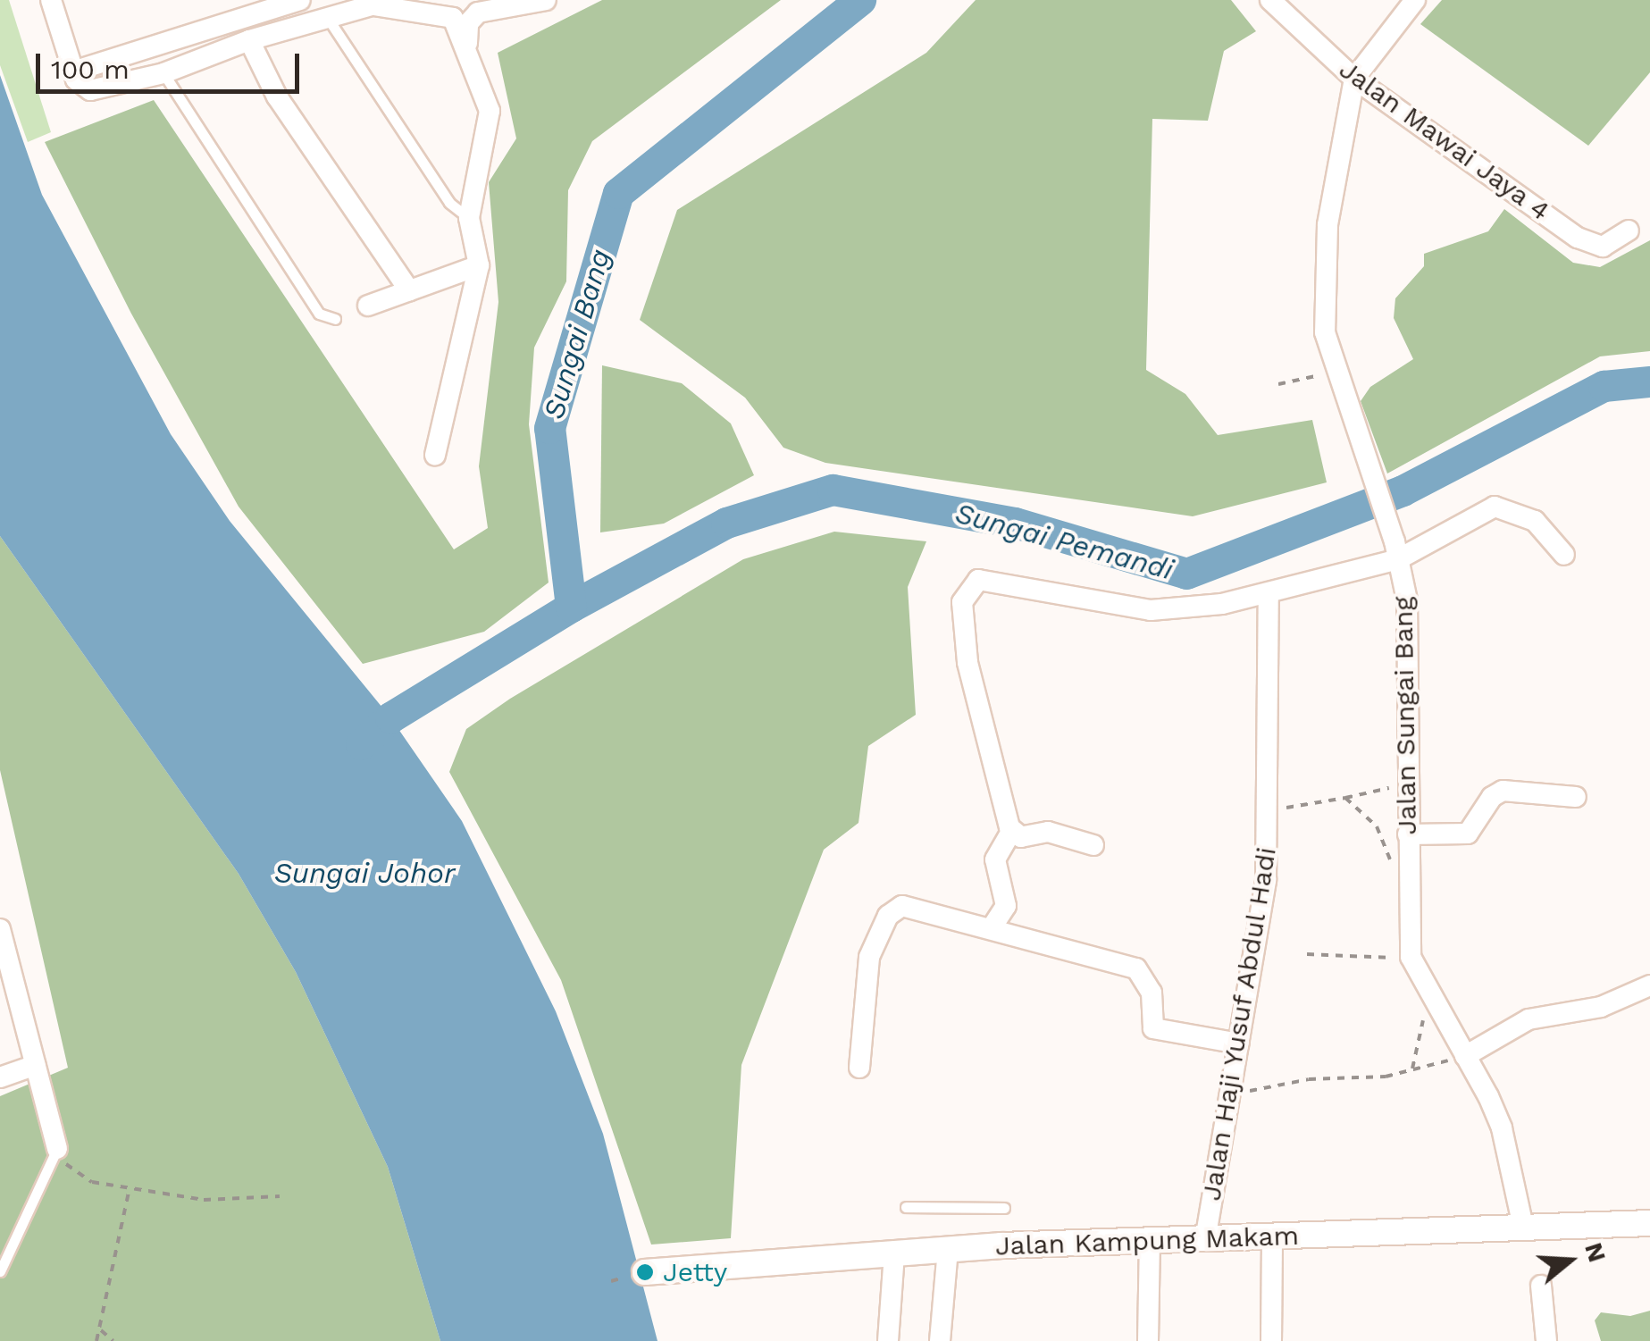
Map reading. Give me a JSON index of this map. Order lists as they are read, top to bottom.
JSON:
{
  "streets": {
    "street": [
      "Jalan Mawai Jaya 4",
      "Jalan Sungai Bang",
      "Jalan Haji Yusuf Abdul Hadi",
      "Jalan Kampung Makam"
    ]
  },
  "crossings": [
    ["Jalan Mawai Jaya 4", "Jalan Sungai Bang"],
    ["Jalan Sungai Bang", "Jalan Kampung Makam"],
    ["Jalan Haji Yusuf Abdul Hadi", "Jalan Kampung Makam"]
  ],
  "water": ["Sungai Bang", "Sungai Pemandi", "Sungai Johor"],
  "places": ["Jetty"],
  "scale_bar": "100 m",
  "north": "right"
}
